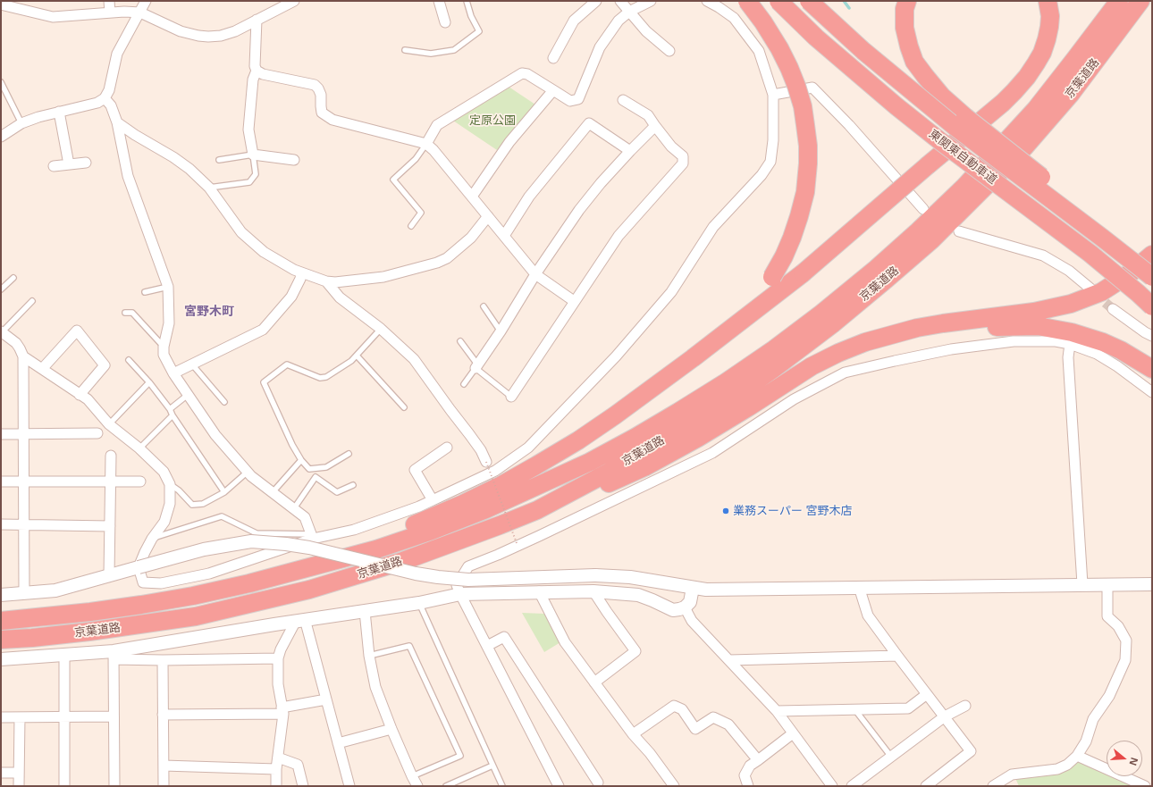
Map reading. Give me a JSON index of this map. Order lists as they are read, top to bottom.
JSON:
{
  "streets": {
    "highway": ["京葉道路", "東関東自動車道"]
  },
  "districts": ["宮野木町"],
  "parks": ["定原公園"],
  "places": ["業務スーパー 宮野木店"],
  "north": "right"
}
